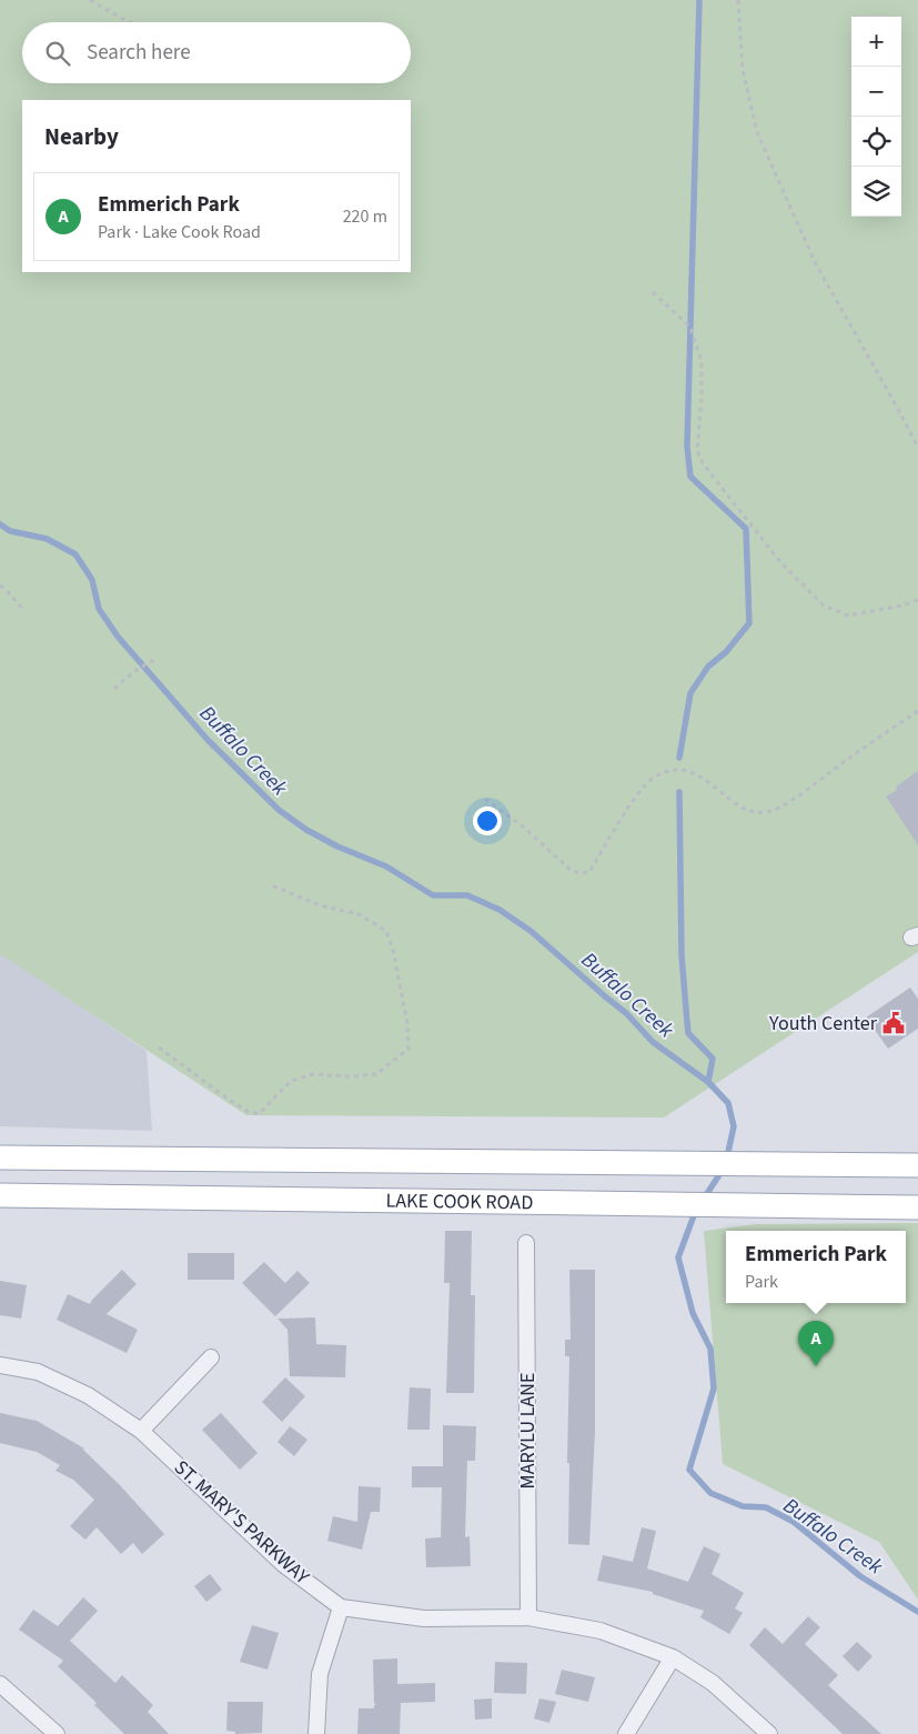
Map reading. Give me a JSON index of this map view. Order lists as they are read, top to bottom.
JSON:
{
  "streets": {
    "main road": ["LAKE COOK ROAD"],
    "street": ["MARYLU LANE", "ST. MARY'S PARKWAY"]
  },
  "crossings": [
    ["MARYLU LANE", "ST. MARY'S PARKWAY"]
  ],
  "water": ["Buffalo Creek"],
  "places": {
    "public building": ["Youth Center"]
  },
  "page": {
    "map_buttons": ["+", "−"],
    "search": "Search here",
    "heading": "Nearby",
    "list": [
      {
        "mark": "A",
        "name": "Emmerich Park",
        "note": "Park · Lake Cook Road",
        "value": "220 m"
      }
    ],
    "popup": ["Emmerich Park", "Park"],
    "pins": "A"
  }
}
